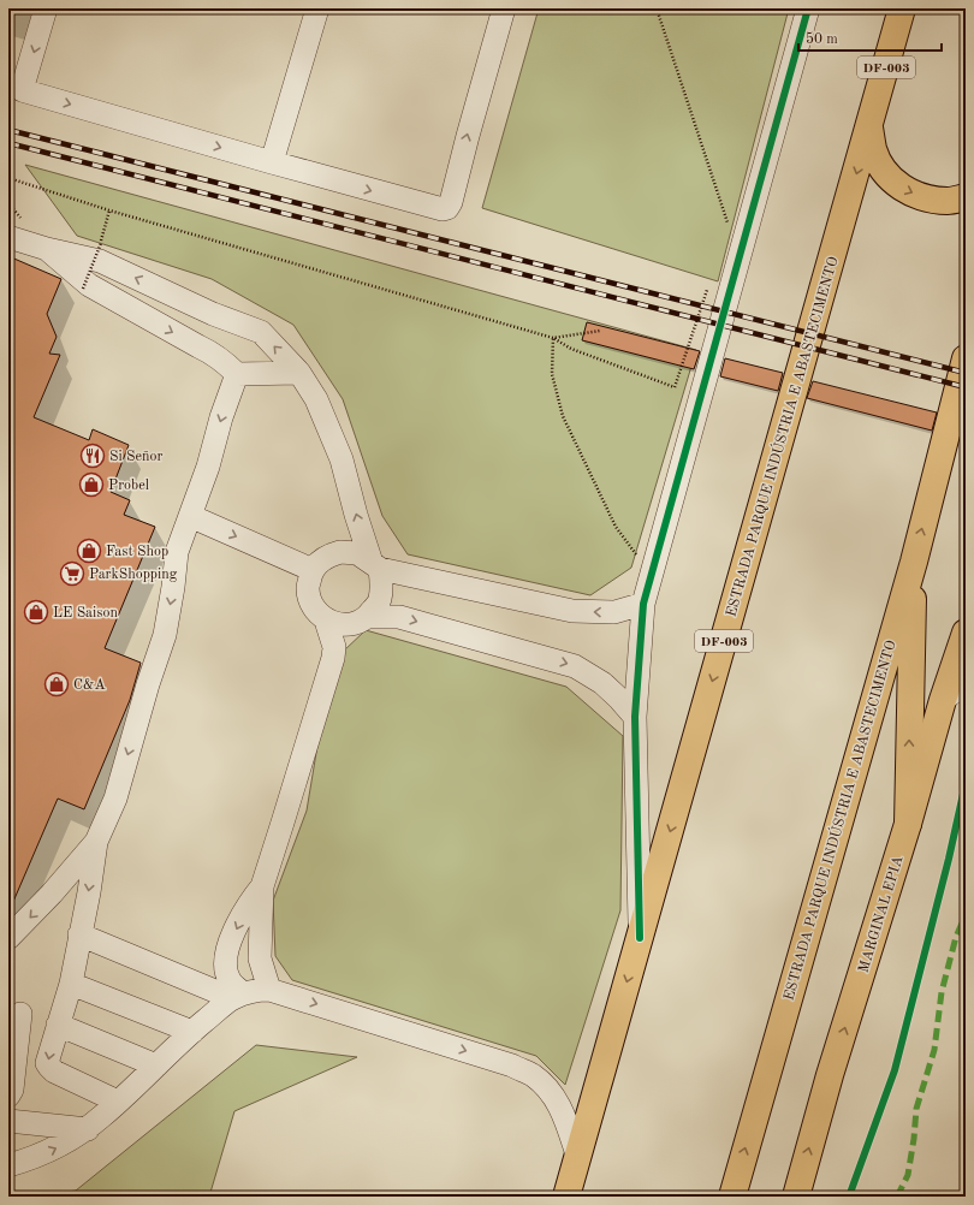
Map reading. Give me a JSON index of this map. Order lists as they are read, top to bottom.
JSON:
{
  "streets": {
    "main road": ["DF-003", "ESTRADA PARQUE INDÚSTRIA E ABASTECIMENTO", "MARGINAL EPIA"]
  },
  "one_way": ["MARGINAL EPIA"],
  "places": {
    "restaurant": ["Si Señor"],
    "shop": [
      "Probel",
      "Fast Shop",
      "LE Saison",
      "C&A"
    ],
    "supermarket": ["ParkShopping"]
  },
  "scale_bar": "50 m"
}
